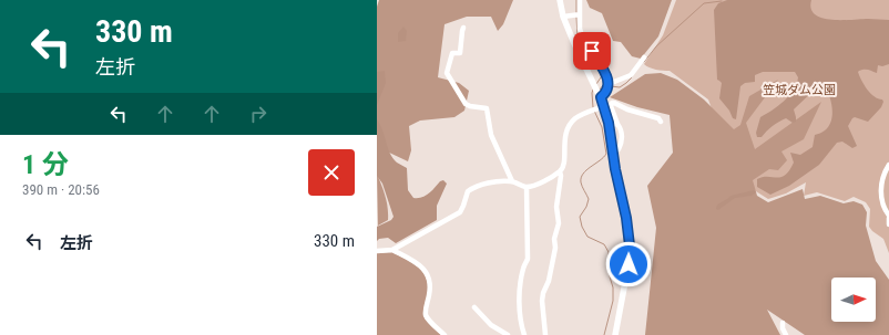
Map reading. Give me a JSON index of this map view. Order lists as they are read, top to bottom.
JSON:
{
  "parks": ["笠城ダム公園"],
  "north": "right",
  "page": {
    "turn": ["330 m", "左折"],
    "heading": ["1 分", "390 m · 20:56"],
    "list": [
      {
        "name": "左折",
        "value": "330 m"
      }
    ]
  }
}
